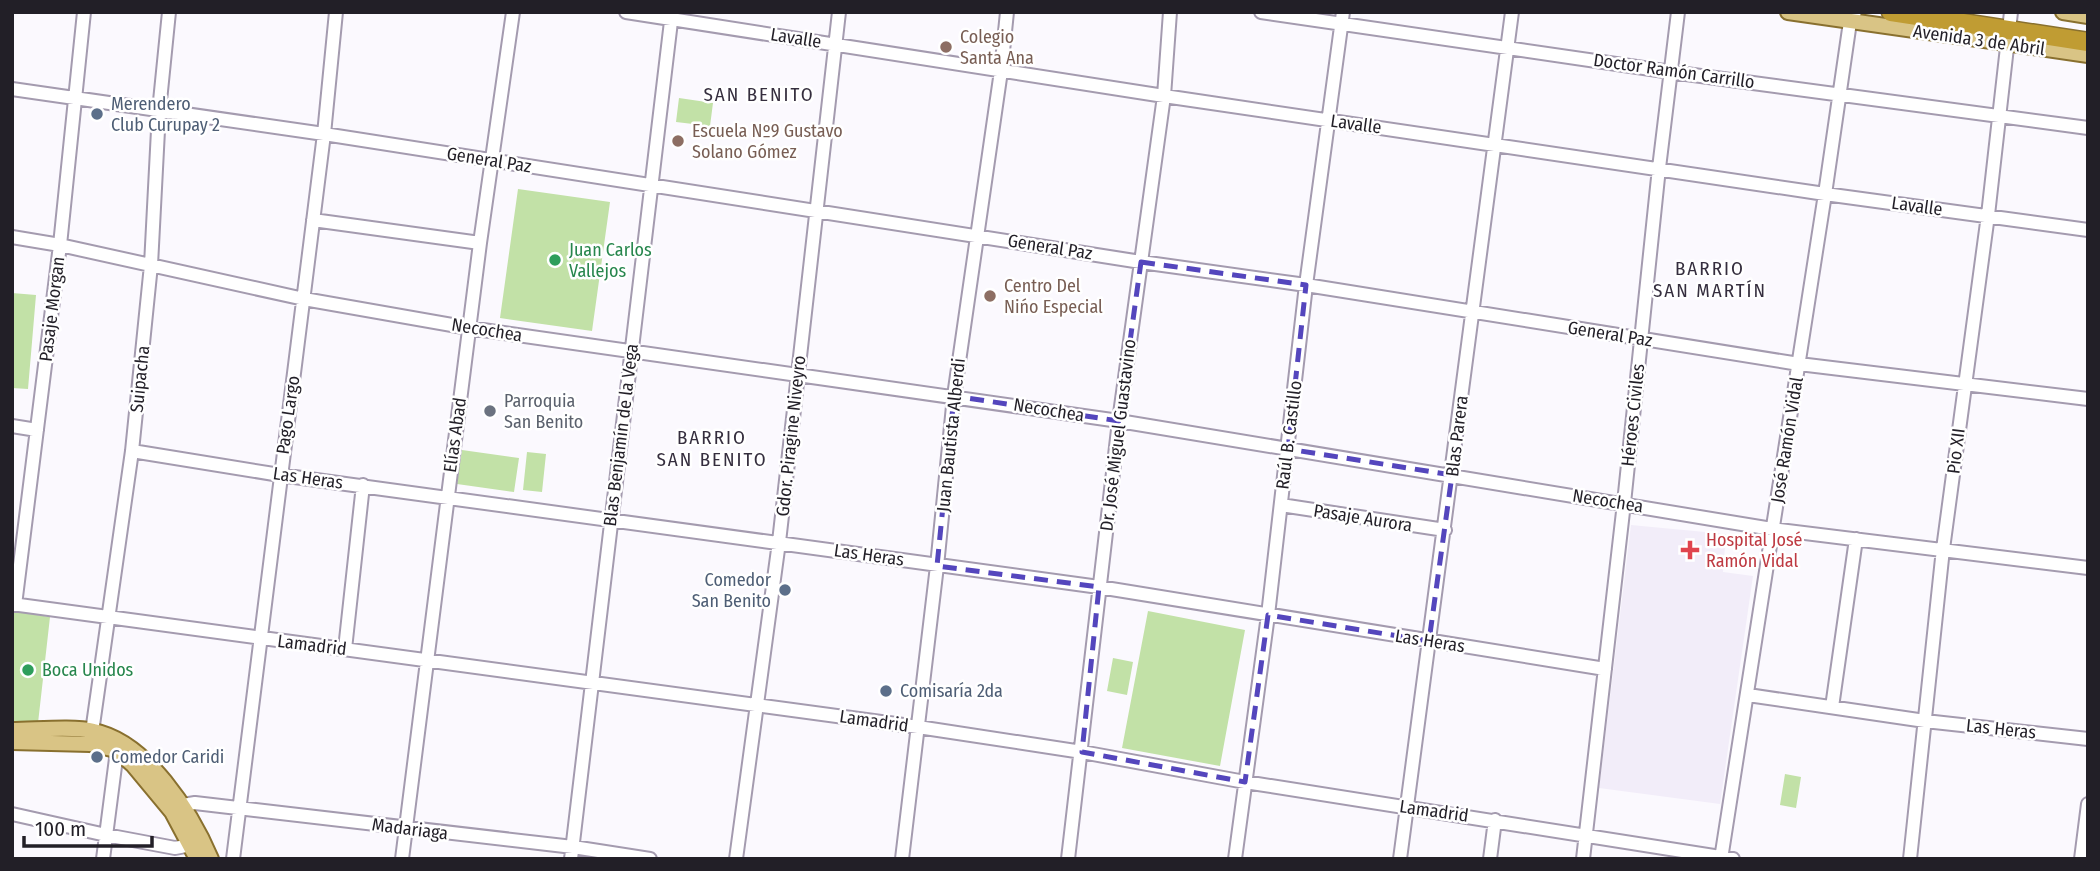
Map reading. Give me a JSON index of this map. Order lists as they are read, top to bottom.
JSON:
{
  "streets": {
    "highway": ["Avenida 3 de Abril"],
    "street": [
      "Lavalle",
      "Doctor Ramón Carrillo",
      "General Paz",
      "Pasaje Morgan",
      "Necochea",
      "Suipacha",
      "Pago Largo",
      "Héroes Civiles",
      "Elías Abad",
      "Blas Benjamín de la Vega",
      "Juan Bautista Alberdi",
      "Dr. José Miguel Guastavino",
      "Raúl B. Castillo",
      "Gdor. Piragine Niveyro",
      "Blas Parera",
      "José Ramón Vidal",
      "Pio XII",
      "Las Heras",
      "Pasaje Aurora",
      "Lamadrid",
      "Madariaga"
    ]
  },
  "crossings": [
    ["Lavalle", "Héroes Civiles"],
    ["Lavalle", "Blas Benjamín de la Vega"],
    ["Lavalle", "Juan Bautista Alberdi"],
    ["Lavalle", "Dr. José Miguel Guastavino"],
    ["Lavalle", "Raúl B. Castillo"],
    ["Lavalle", "Gdor. Piragine Niveyro"],
    ["Lavalle", "Blas Parera"],
    ["Lavalle", "José Ramón Vidal"],
    ["Lavalle", "Pio XII"],
    ["Avenida 3 de Abril", "José Ramón Vidal"],
    ["Avenida 3 de Abril", "Pio XII"],
    ["Doctor Ramón Carrillo", "Héroes Civiles"],
    ["Doctor Ramón Carrillo", "Raúl B. Castillo"],
    ["Doctor Ramón Carrillo", "Blas Parera"],
    ["Doctor Ramón Carrillo", "José Ramón Vidal"],
    ["Doctor Ramón Carrillo", "Pio XII"],
    ["General Paz", "Pasaje Morgan"],
    ["General Paz", "Suipacha"],
    ["General Paz", "Pago Largo"],
    ["General Paz", "Héroes Civiles"],
    ["General Paz", "Elías Abad"],
    ["General Paz", "Blas Benjamín de la Vega"],
    ["General Paz", "Juan Bautista Alberdi"],
    ["General Paz", "Dr. José Miguel Guastavino"],
    ["General Paz", "Raúl B. Castillo"],
    ["General Paz", "Gdor. Piragine Niveyro"],
    ["General Paz", "Blas Parera"],
    ["General Paz", "José Ramón Vidal"],
    ["General Paz", "Pio XII"],
    ["Pasaje Morgan", "Necochea"],
    ["Pasaje Morgan", "Lamadrid"],
    ["Necochea", "Suipacha"],
    ["Necochea", "Pago Largo"],
    ["Necochea", "Héroes Civiles"],
    ["Necochea", "Elías Abad"],
    ["Necochea", "Blas Benjamín de la Vega"],
    ["Necochea", "Juan Bautista Alberdi"],
    ["Necochea", "Dr. José Miguel Guastavino"],
    ["Necochea", "Raúl B. Castillo"],
    ["Necochea", "Gdor. Piragine Niveyro"],
    ["Necochea", "Blas Parera"],
    ["Necochea", "José Ramón Vidal"],
    ["Necochea", "Pio XII"],
    ["Suipacha", "Las Heras"],
    ["Suipacha", "Lamadrid"],
    ["Pago Largo", "Las Heras"],
    ["Pago Largo", "Lamadrid"],
    ["Pago Largo", "Madariaga"],
    ["Héroes Civiles", "Las Heras"],
    ["Héroes Civiles", "Lamadrid"],
    ["Elías Abad", "Las Heras"],
    ["Elías Abad", "Lamadrid"],
    ["Elías Abad", "Madariaga"],
    ["Blas Benjamín de la Vega", "Las Heras"],
    ["Blas Benjamín de la Vega", "Lamadrid"],
    ["Blas Benjamín de la Vega", "Madariaga"],
    ["Juan Bautista Alberdi", "Las Heras"],
    ["Juan Bautista Alberdi", "Lamadrid"],
    ["Dr. José Miguel Guastavino", "Las Heras"],
    ["Dr. José Miguel Guastavino", "Lamadrid"],
    ["Raúl B. Castillo", "Las Heras"],
    ["Raúl B. Castillo", "Pasaje Aurora"],
    ["Raúl B. Castillo", "Lamadrid"],
    ["Gdor. Piragine Niveyro", "Las Heras"],
    ["Gdor. Piragine Niveyro", "Lamadrid"],
    ["Blas Parera", "Las Heras"],
    ["Blas Parera", "Pasaje Aurora"],
    ["Blas Parera", "Lamadrid"],
    ["José Ramón Vidal", "Las Heras"],
    ["José Ramón Vidal", "Lamadrid"],
    ["Pio XII", "Las Heras"]
  ],
  "districts": ["SAN BENITO", "BARRIO SAN MARTÍN", "BARRIO SAN BENITO"],
  "places": {
    "other": [
      "Colegio Santa Ana",
      "Merendero Club Curupay 2",
      "Escuela Nº9 Gustavo Solano Gómez",
      "Juan Carlos Vallejos",
      "Centro Del Nińo Especial",
      "Parroquia San Benito",
      "Comedor San Benito",
      "Boca Unidos",
      "Comisaría 2da",
      "Comedor Caridi"
    ],
    "health": ["Hospital José Ramón Vidal"]
  },
  "scale_bar": "100 m"
}
